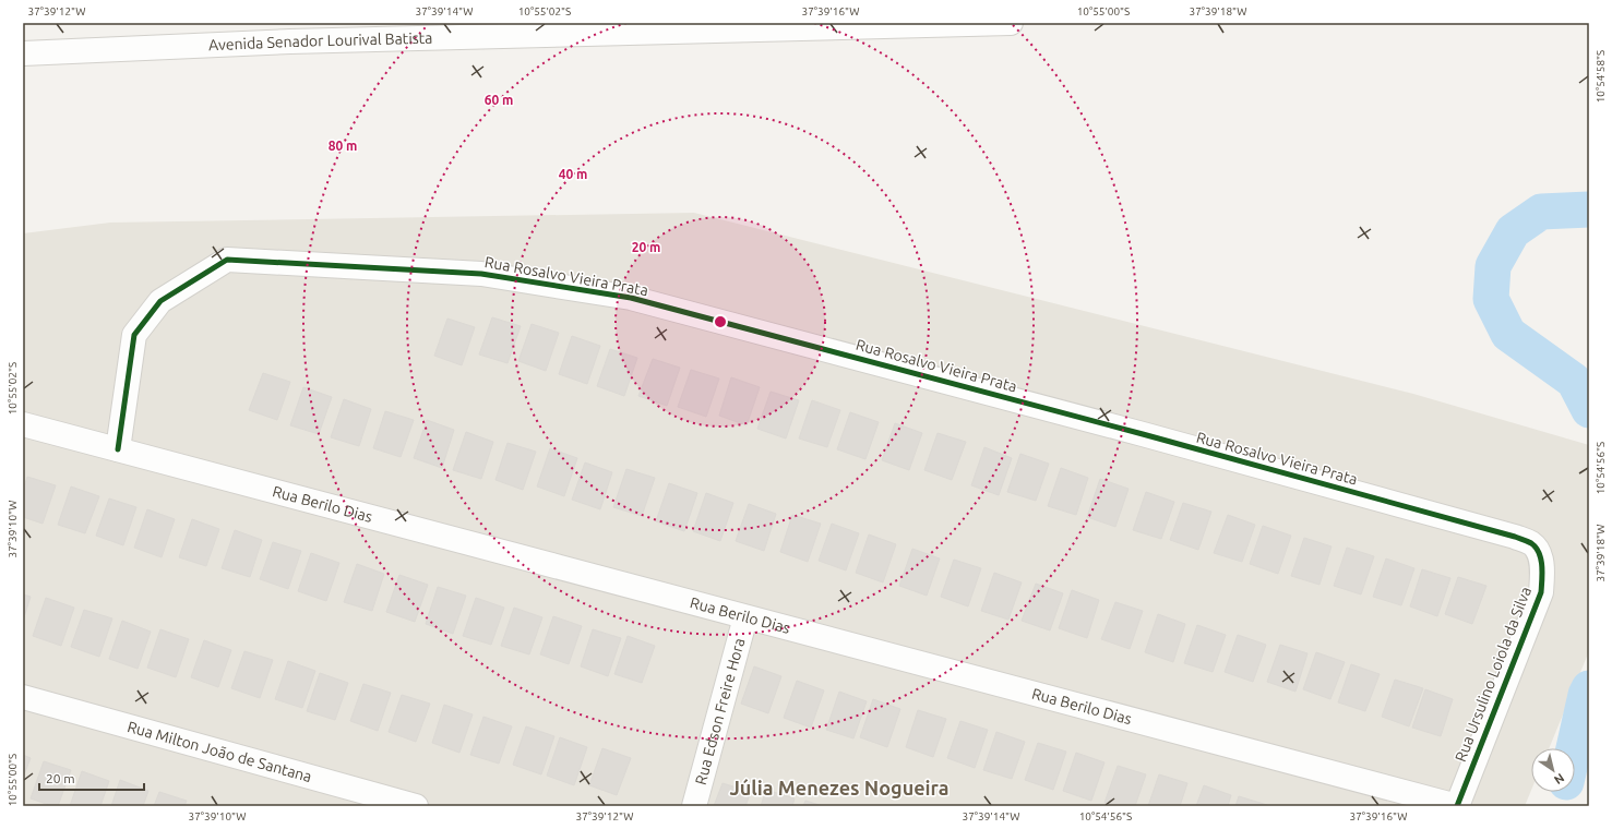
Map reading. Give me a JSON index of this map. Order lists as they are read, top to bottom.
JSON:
{
  "streets": {
    "street": [
      "Avenida Senador Lourival Batista",
      "Rua Rosalvo Vieira Prata",
      "Rua Berilo Dias",
      "Rua Ursulino Loiola da Silva",
      "Rua Edson Freire Hora",
      "Rua Milton João de Santana"
    ]
  },
  "crossings": [
    ["Rua Rosalvo Vieira Prata", "Rua Berilo Dias"],
    ["Rua Rosalvo Vieira Prata", "Rua Ursulino Loiola da Silva"],
    ["Rua Berilo Dias", "Rua Ursulino Loiola da Silva"],
    ["Rua Berilo Dias", "Rua Edson Freire Hora"]
  ],
  "districts": ["Júlia Menezes Nogueira"],
  "scale_bar": "20 m",
  "north": "bottom right",
  "coordinates": [
    "37°39'12\"W",
    "37°39'14\"W",
    "10°55'02\"S",
    "37°39'16\"W",
    "10°55'00\"S",
    "37°39'18\"W",
    "10°54'58\"S",
    "10°54'56\"S",
    "37°39'10\"W"
  ],
  "rings": [
    "60 m",
    "80 m",
    "40 m",
    "20 m"
  ]
}
